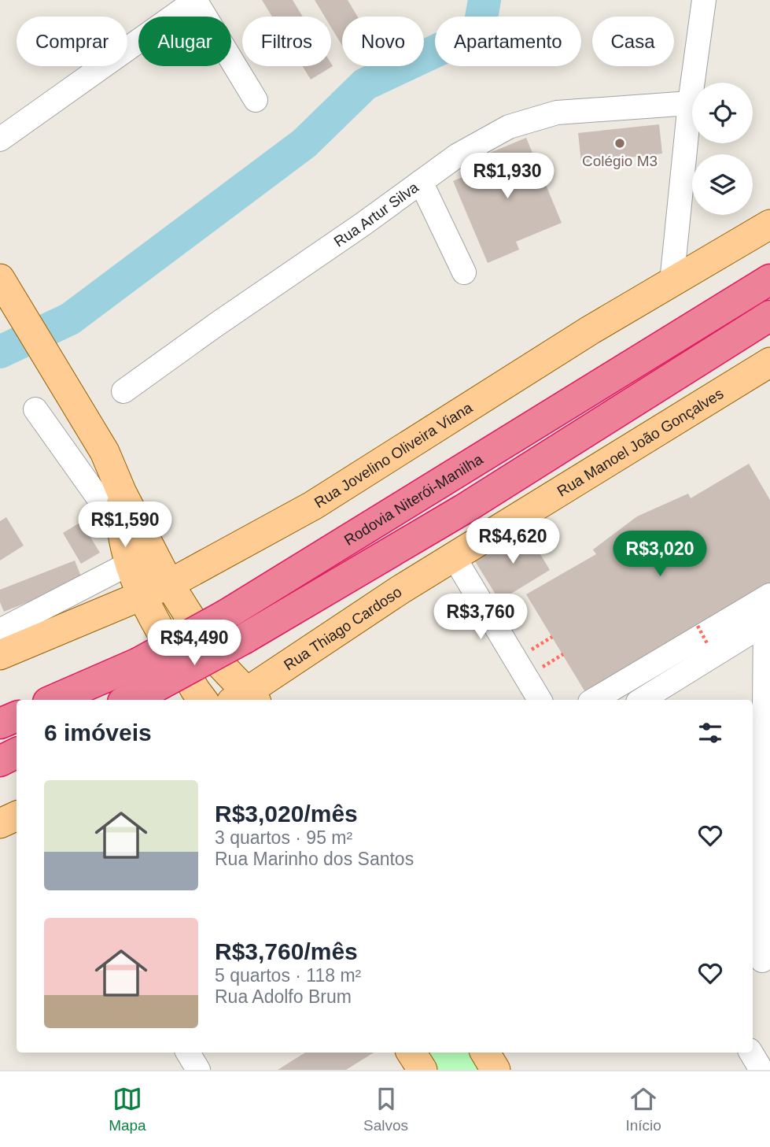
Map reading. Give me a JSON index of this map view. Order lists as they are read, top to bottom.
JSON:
{
  "streets": {
    "highway": ["Rodovia Niterói-Manilha"],
    "main road": ["Rua Manoel João Gonçalves", "Rua Jovelino Oliveira Viana", "Rua Thiago Cardoso"],
    "street": ["Rua Artur Silva"]
  },
  "crossings": [
    ["Rua Manoel João Gonçalves", "Rua Thiago Cardoso"]
  ],
  "places": ["Colégio M3"],
  "page": {
    "chip": [
      "Comprar",
      "Alugar",
      "Filtros",
      "Novo",
      "Apartamento",
      "Casa"
    ],
    "price": [
      "R$1,930",
      "R$1,590",
      "R$4,620",
      "R$3,020",
      "R$3,760",
      "R$4,490"
    ],
    "heading": "6 imóveis",
    "list": [
      {
        "name": "R$3,020/mês",
        "note": "3 quartos · 95 m² · Rua Marinho dos Santos"
      },
      {
        "name": "R$3,760/mês",
        "note": "5 quartos · 118 m² · Rua Adolfo Brum"
      }
    ],
    "tabs": ["Mapa", "Salvos", "Início"]
  }
}
